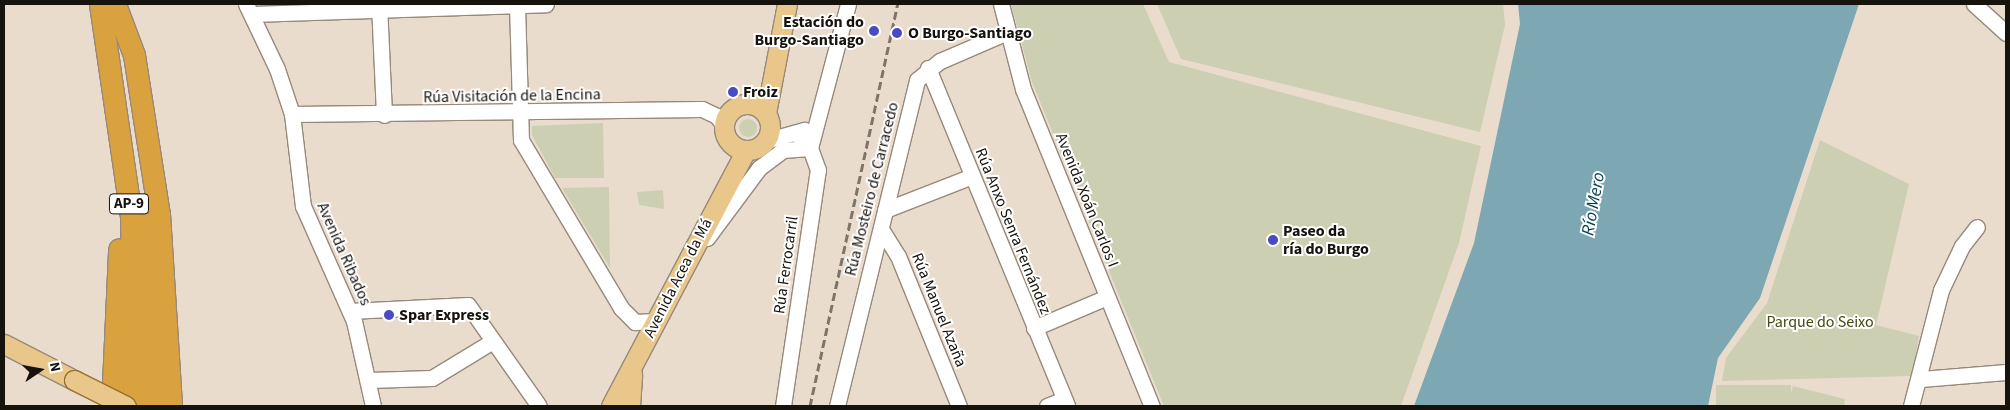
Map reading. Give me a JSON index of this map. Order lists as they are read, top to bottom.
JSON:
{
  "streets": {
    "highway": ["AP-9"],
    "main road": ["Avenida Acea da Má"],
    "street": [
      "Rúa Visitación de la Encina",
      "Rúa Mosteiro de Carracedo",
      "Avenida Xoán Carlos I",
      "Rúa Anxo Senra Fernández",
      "Avenida Ribados",
      "Rúa Ferrocarril",
      "Rúa Manuel Azaña"
    ]
  },
  "crossings": [
    ["Rúa Visitación de la Encina", "Avenida Ribados"],
    ["Rúa Visitación de la Encina", "Avenida Acea da Má"],
    ["Rúa Mosteiro de Carracedo", "Rúa Anxo Senra Fernández"],
    ["Rúa Mosteiro de Carracedo", "Rúa Manuel Azaña"]
  ],
  "water": ["Río Mero"],
  "parks": ["Parque do Seixo"],
  "places": [
    "Estación do Burgo-Santiago",
    "O Burgo-Santiago",
    "Froiz",
    "Paseo da ría do Burgo",
    "Spar Express"
  ],
  "north": "right"
}
